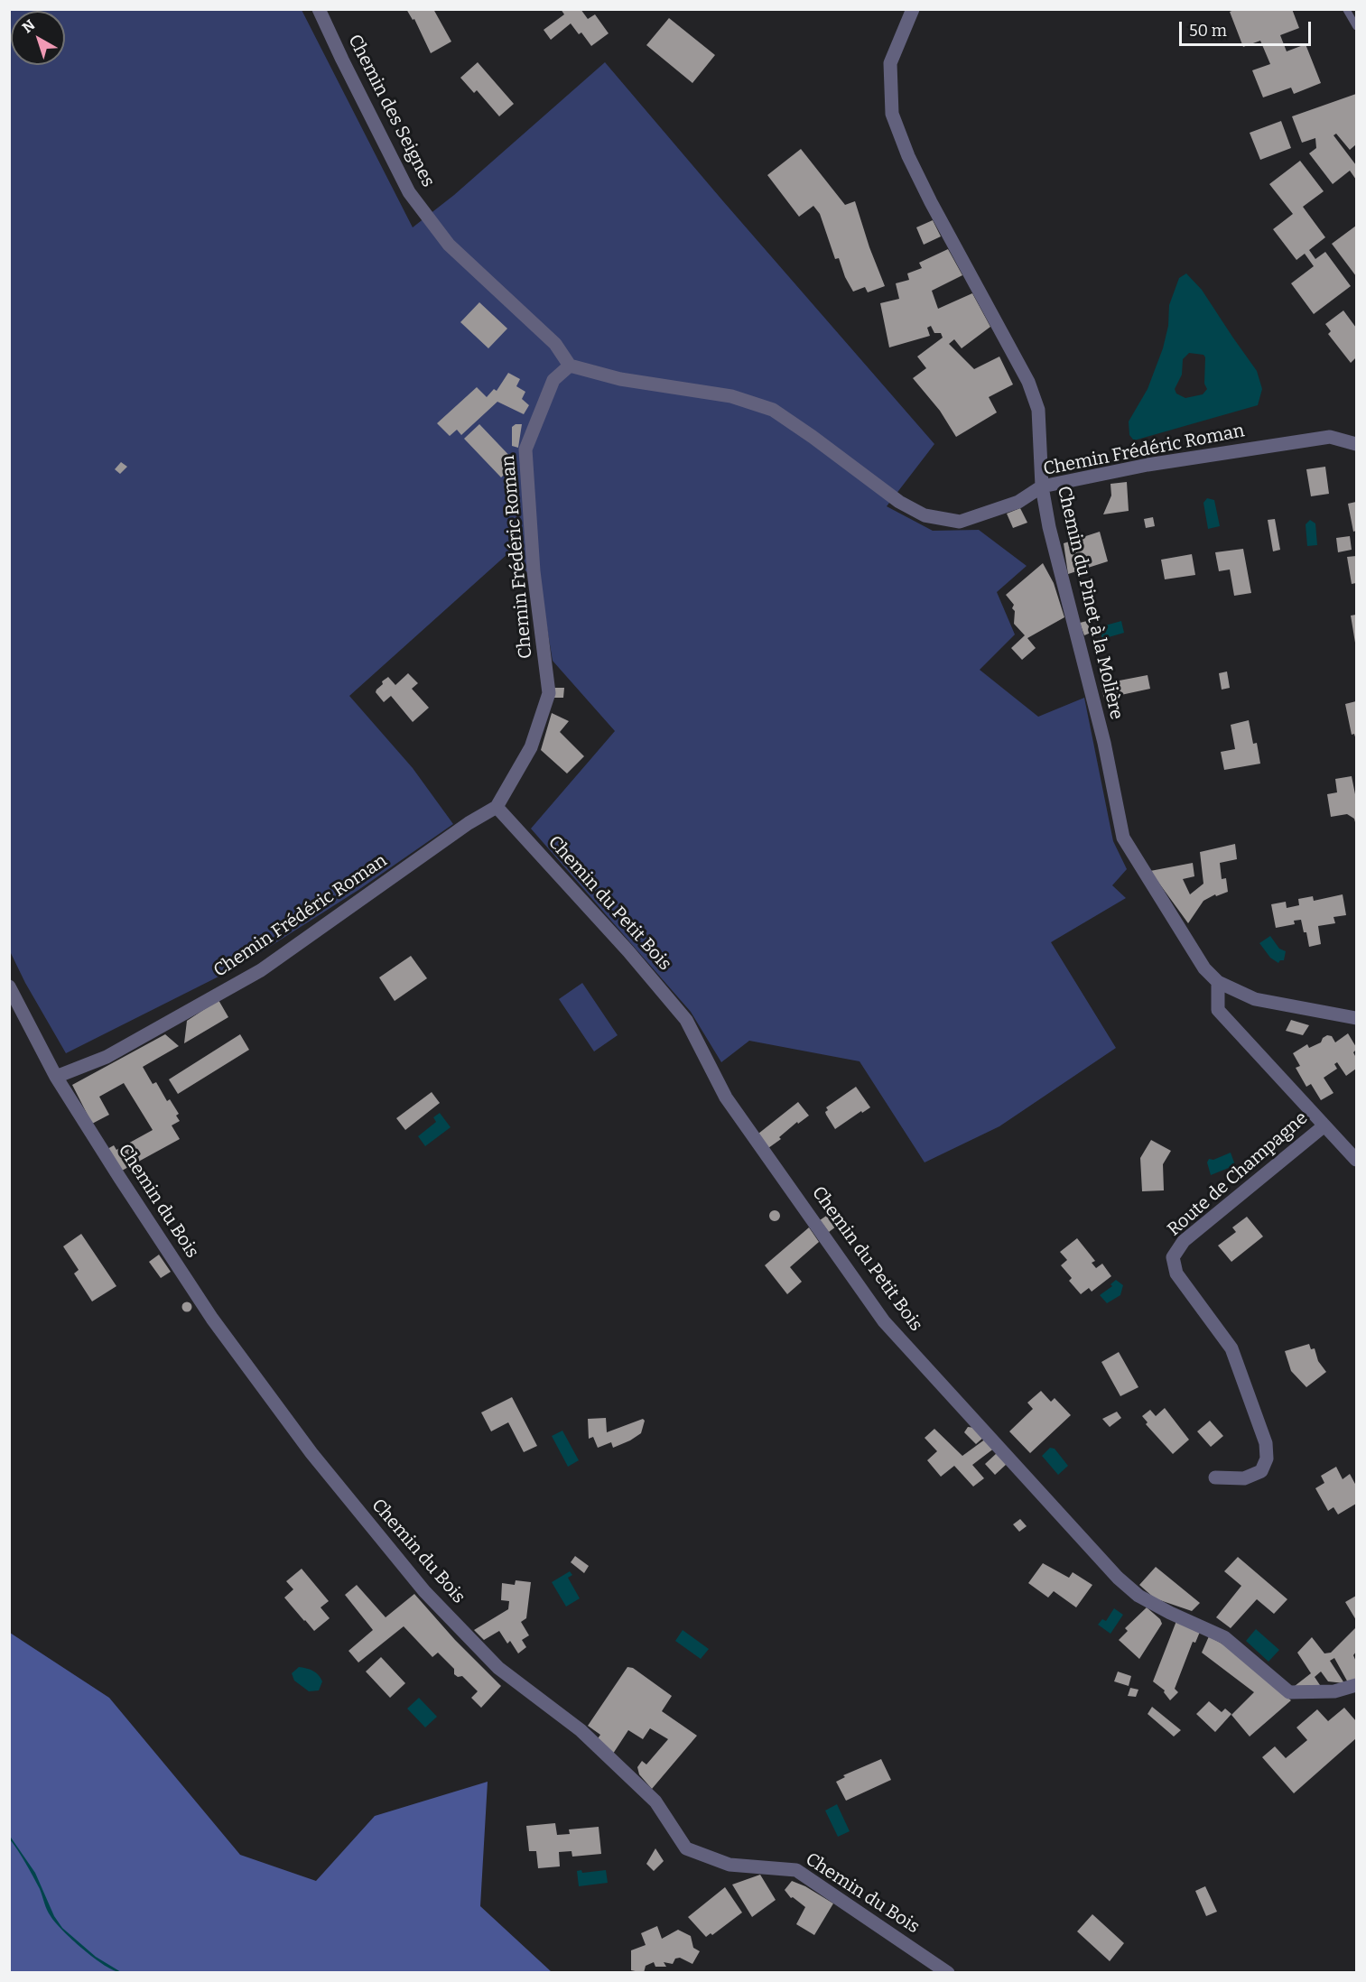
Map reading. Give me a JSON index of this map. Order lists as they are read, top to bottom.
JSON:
{
  "streets": {
    "street": [
      "Chemin des Seignes",
      "Chemin Frédéric Roman",
      "Chemin du Pinet à la Molière",
      "Chemin du Petit Bois",
      "Route de Champagne",
      "Chemin du Bois"
    ]
  },
  "crossings": [
    ["Chemin des Seignes", "Chemin Frédéric Roman"],
    ["Chemin Frédéric Roman", "Chemin du Pinet à la Molière"],
    ["Chemin Frédéric Roman", "Chemin du Petit Bois"],
    ["Chemin Frédéric Roman", "Chemin du Bois"]
  ],
  "scale_bar": "50 m",
  "north": "top left"
}
